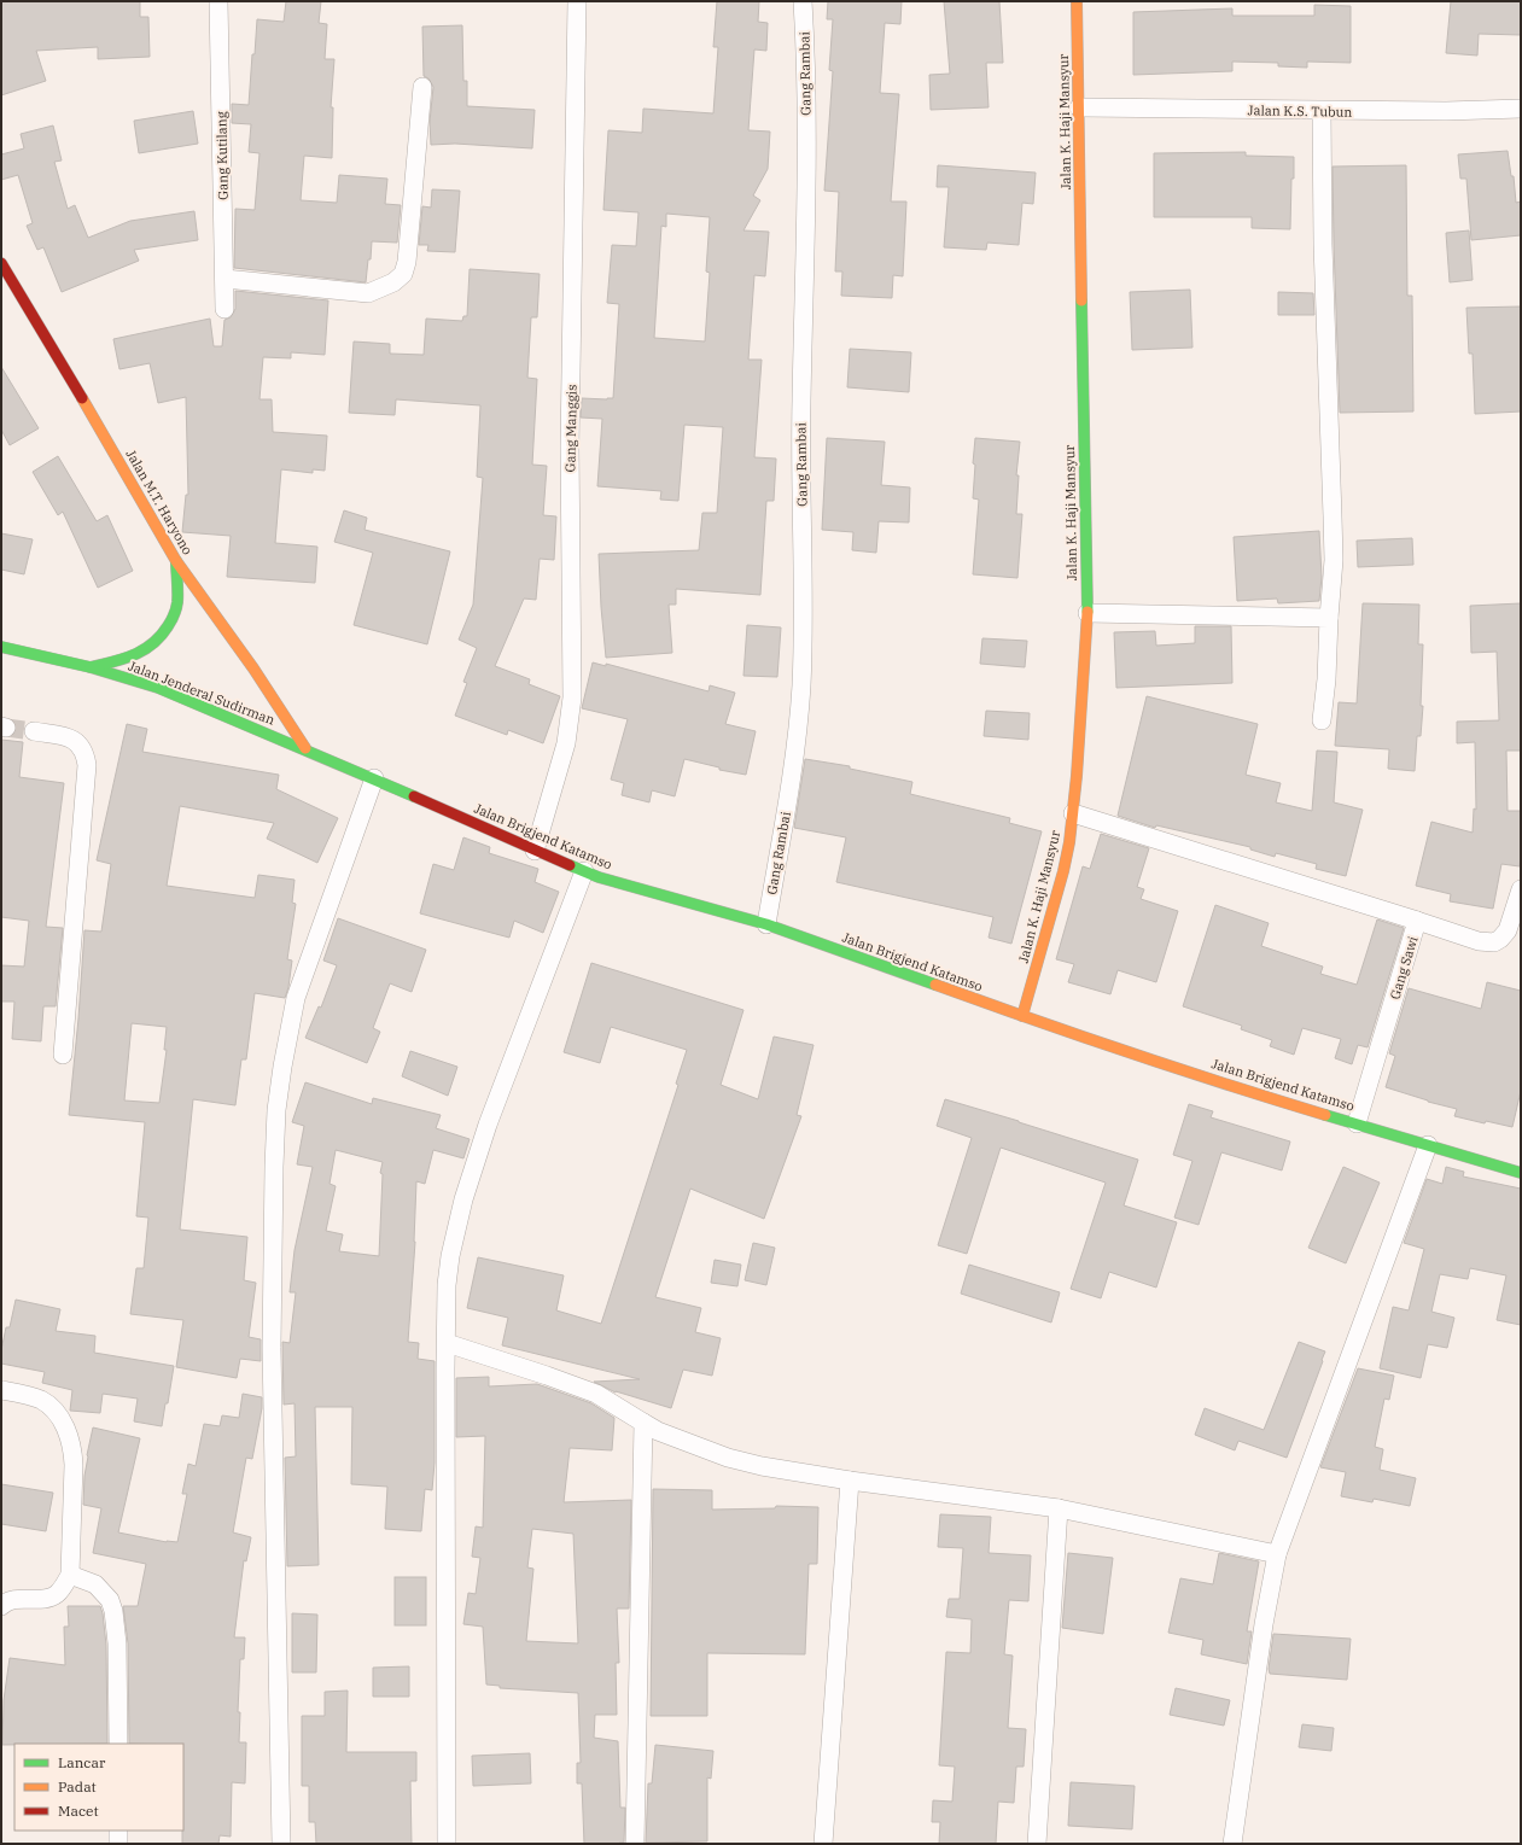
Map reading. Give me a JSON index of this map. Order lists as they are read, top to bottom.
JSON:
{
  "streets": {
    "main road": [
      "Jalan K. Haji Mansyur",
      "Jalan M.T. Haryono",
      "Jalan Jenderal Sudirman",
      "Jalan Brigjend Katamso"
    ],
    "street": [
      "Gang Rambai",
      "Jalan K.S. Tubun",
      "Gang Kutilang",
      "Gang Manggis",
      "Gang Sawi"
    ]
  },
  "crossings": [
    ["Gang Rambai", "Jalan Brigjend Katamso"],
    ["Jalan K.S. Tubun", "Jalan K. Haji Mansyur"],
    ["Jalan K. Haji Mansyur", "Jalan Brigjend Katamso"],
    ["Gang Manggis", "Jalan Brigjend Katamso"],
    ["Jalan M.T. Haryono", "Jalan Jenderal Sudirman"],
    ["Jalan M.T. Haryono", "Jalan Brigjend Katamso"],
    ["Jalan Jenderal Sudirman", "Jalan Brigjend Katamso"],
    ["Jalan Brigjend Katamso", "Gang Sawi"]
  ],
  "legend": ["Lancar", "Padat", "Macet"]
}
